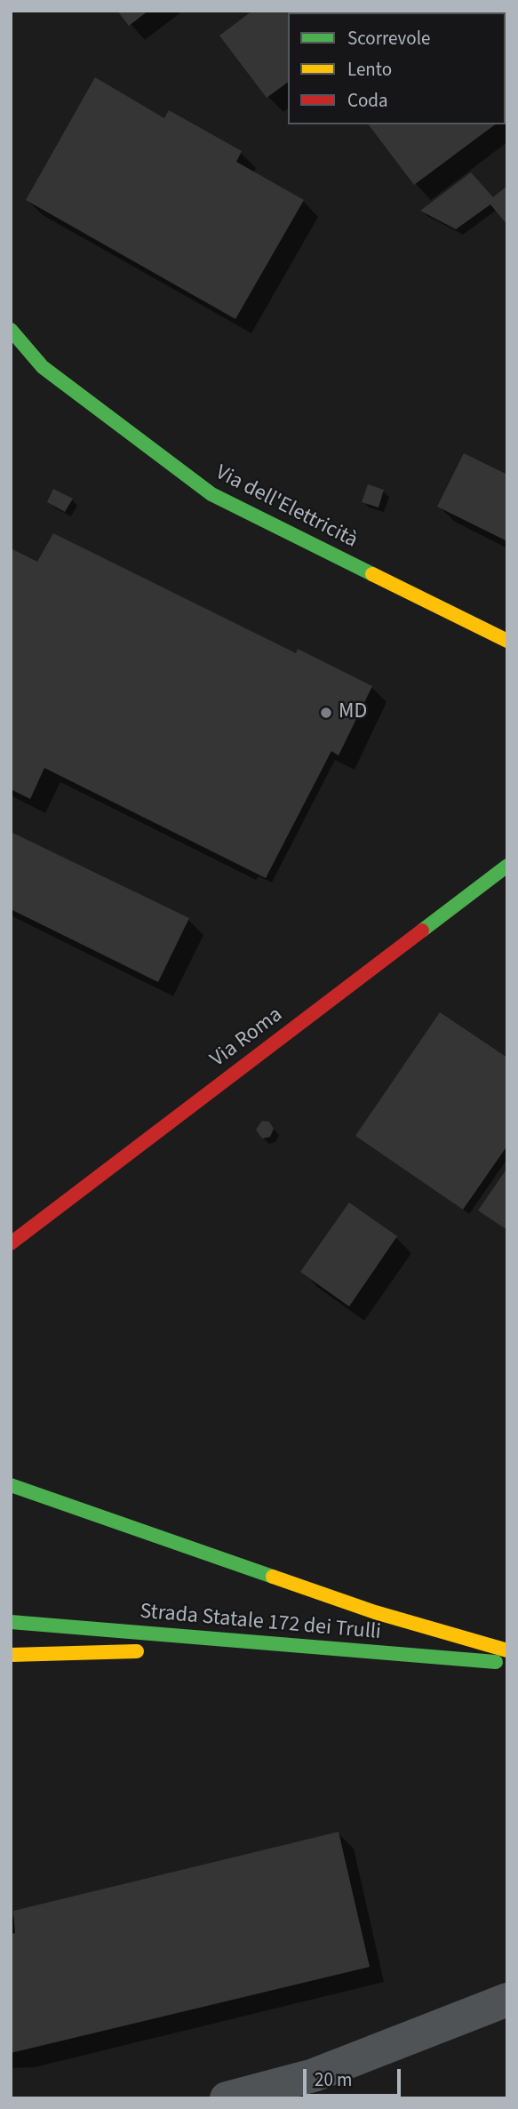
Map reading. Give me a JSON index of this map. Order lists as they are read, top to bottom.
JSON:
{
  "streets": {
    "main road": ["Via dell'Elettricità", "Via Roma", "Strada Statale 172 dei Trulli"]
  },
  "places": ["MD"],
  "legend": ["Scorrevole", "Lento", "Coda"],
  "scale_bar": "20 m"
}
